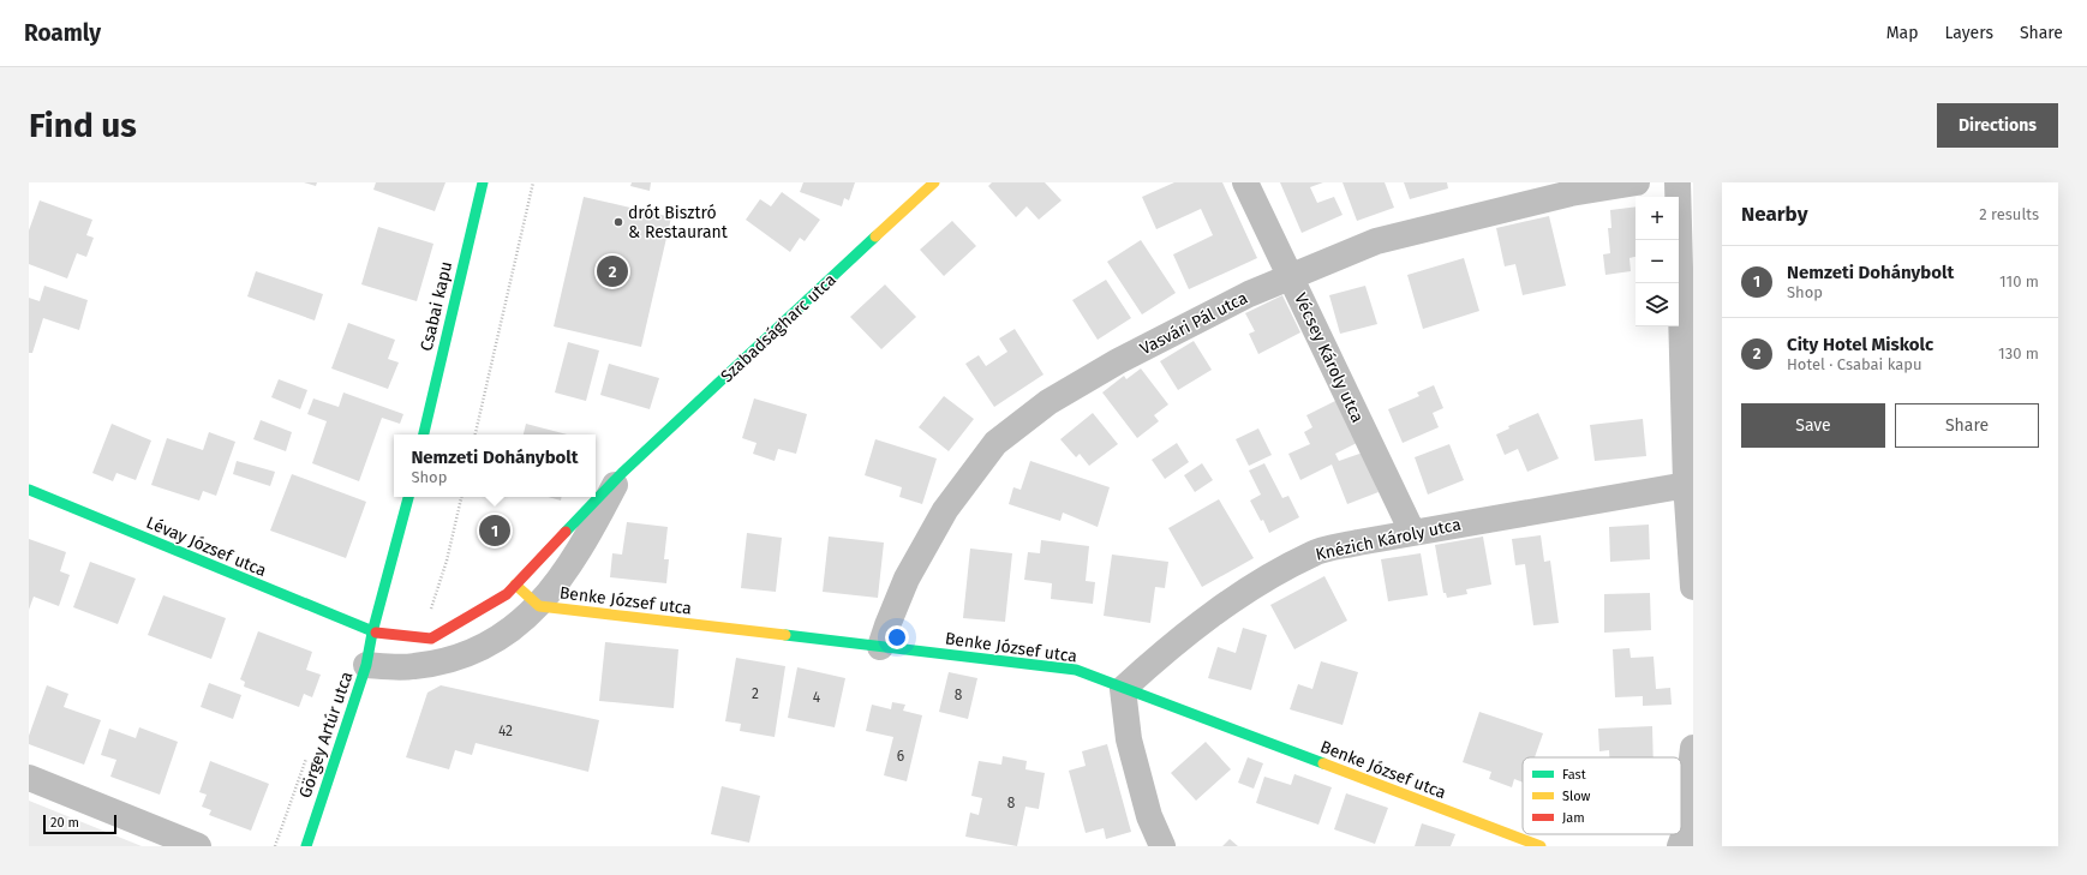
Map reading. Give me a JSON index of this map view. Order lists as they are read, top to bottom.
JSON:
{
  "streets": {
    "street": [
      "Csabai kapu",
      "Vasvári Pál utca",
      "Szabadságharc utca",
      "Vécsey Károly utca",
      "Knézich Károly utca",
      "Lévay József utca",
      "Benke József utca",
      "Görgey Artúr utca"
    ]
  },
  "crossings": [
    ["Vasvári Pál utca", "Vécsey Károly utca"],
    ["Vasvári Pál utca", "Benke József utca"],
    ["Szabadságharc utca", "Lévay József utca"],
    ["Szabadságharc utca", "Benke József utca"],
    ["Szabadságharc utca", "Görgey Artúr utca"],
    ["Vécsey Károly utca", "Knézich Károly utca"],
    ["Knézich Károly utca", "Benke József utca"],
    ["Lévay József utca", "Görgey Artúr utca"]
  ],
  "places": ["drót Bisztró & Restaurant"],
  "house_numbers": [
    "2",
    "8",
    "4",
    "42",
    "6",
    "8"
  ],
  "legend": ["Fast", "Slow", "Jam"],
  "scale_bar": "20 m",
  "page": {
    "header": "Roamly",
    "nav": ["Map", "Layers", "Share"],
    "buttons": [
      "Directions",
      ["Save", "Share"]
    ],
    "title": "Find us",
    "heading": ["Nearby", "2 results"],
    "map_buttons": ["+", "−"],
    "list": [
      {
        "mark": "1",
        "name": "Nemzeti Dohánybolt",
        "note": "Shop",
        "value": "110 m"
      },
      {
        "mark": "2",
        "name": "City Hotel Miskolc",
        "note": "Hotel · Csabai kapu",
        "value": "130 m"
      }
    ],
    "pins": ["2", "1"],
    "popup": ["Nemzeti Dohánybolt", "Shop"],
    "scale": "20 m"
  }
}
